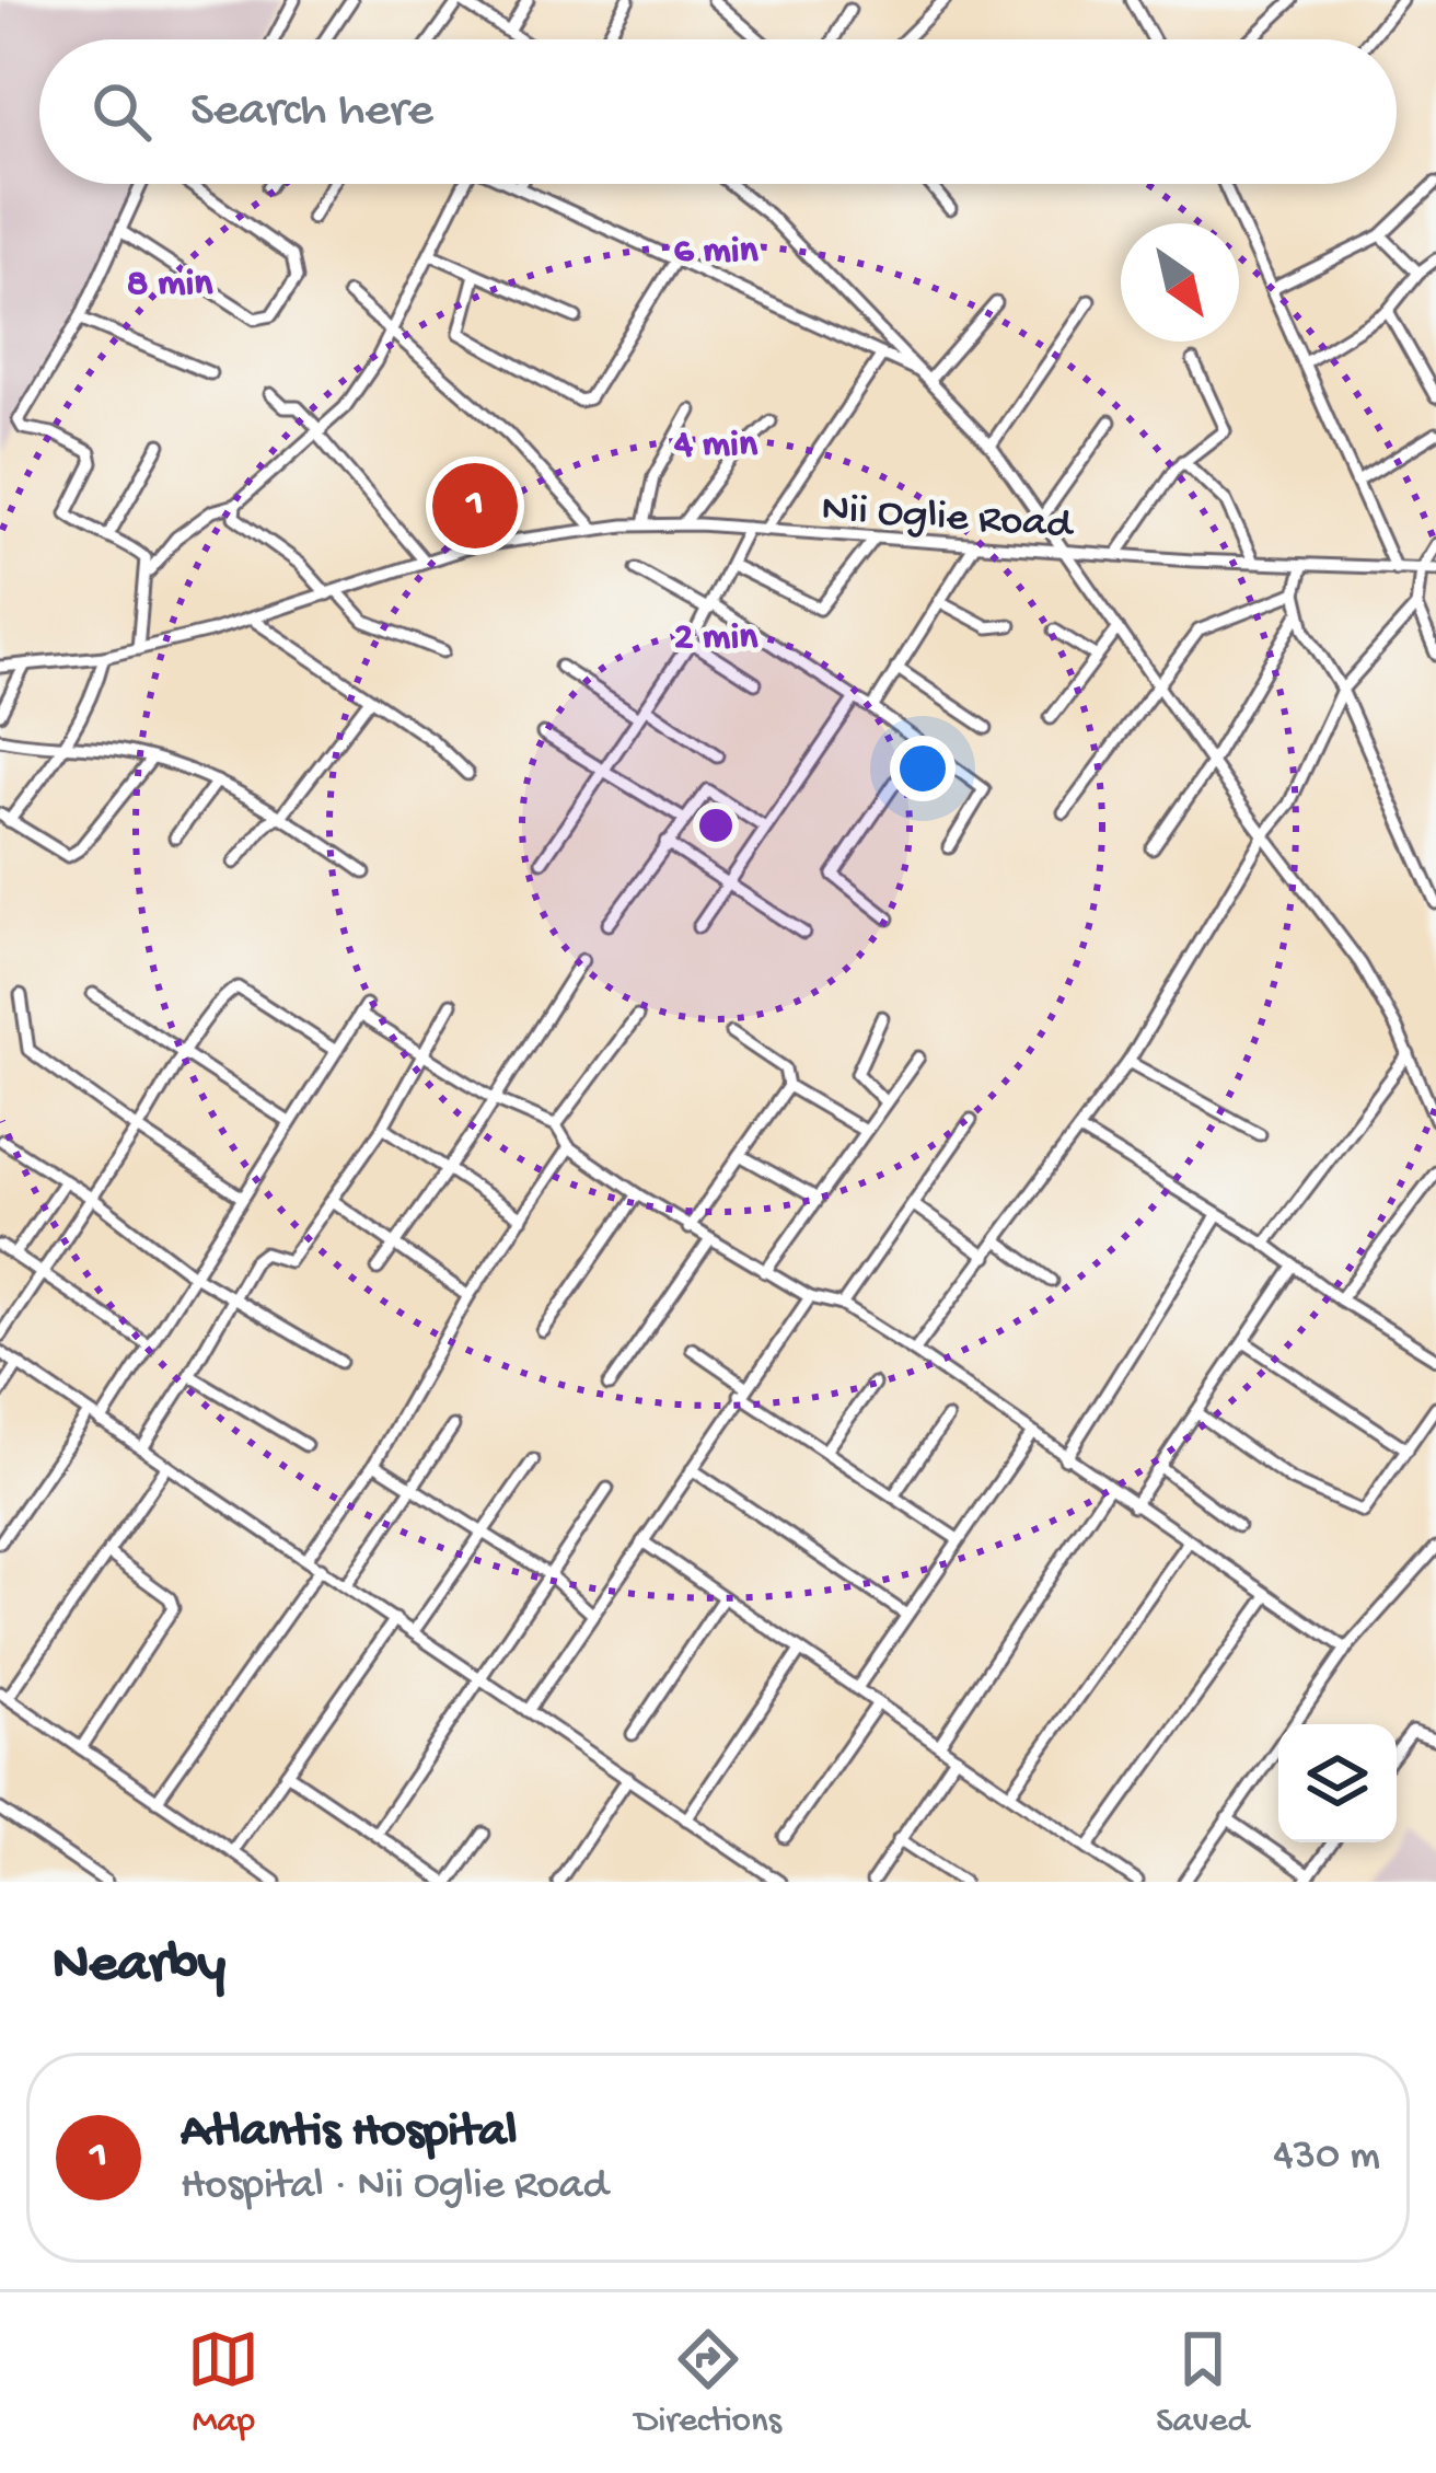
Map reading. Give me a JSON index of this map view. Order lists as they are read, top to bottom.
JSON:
{
  "streets": {
    "street": ["Nii Oglie Road"]
  },
  "north": "bottom right",
  "page": {
    "search": "Search here",
    "pins": "1",
    "heading": "Nearby",
    "list": [
      {
        "mark": "1",
        "name": "Atlantis Hospital",
        "note": "Hospital · Nii Oglie Road",
        "value": "430 m"
      }
    ],
    "nav": ["Map", "Directions", "Saved"]
  },
  "rings": [
    "6 min",
    "8 min",
    "4 min",
    "2 min"
  ]
}
